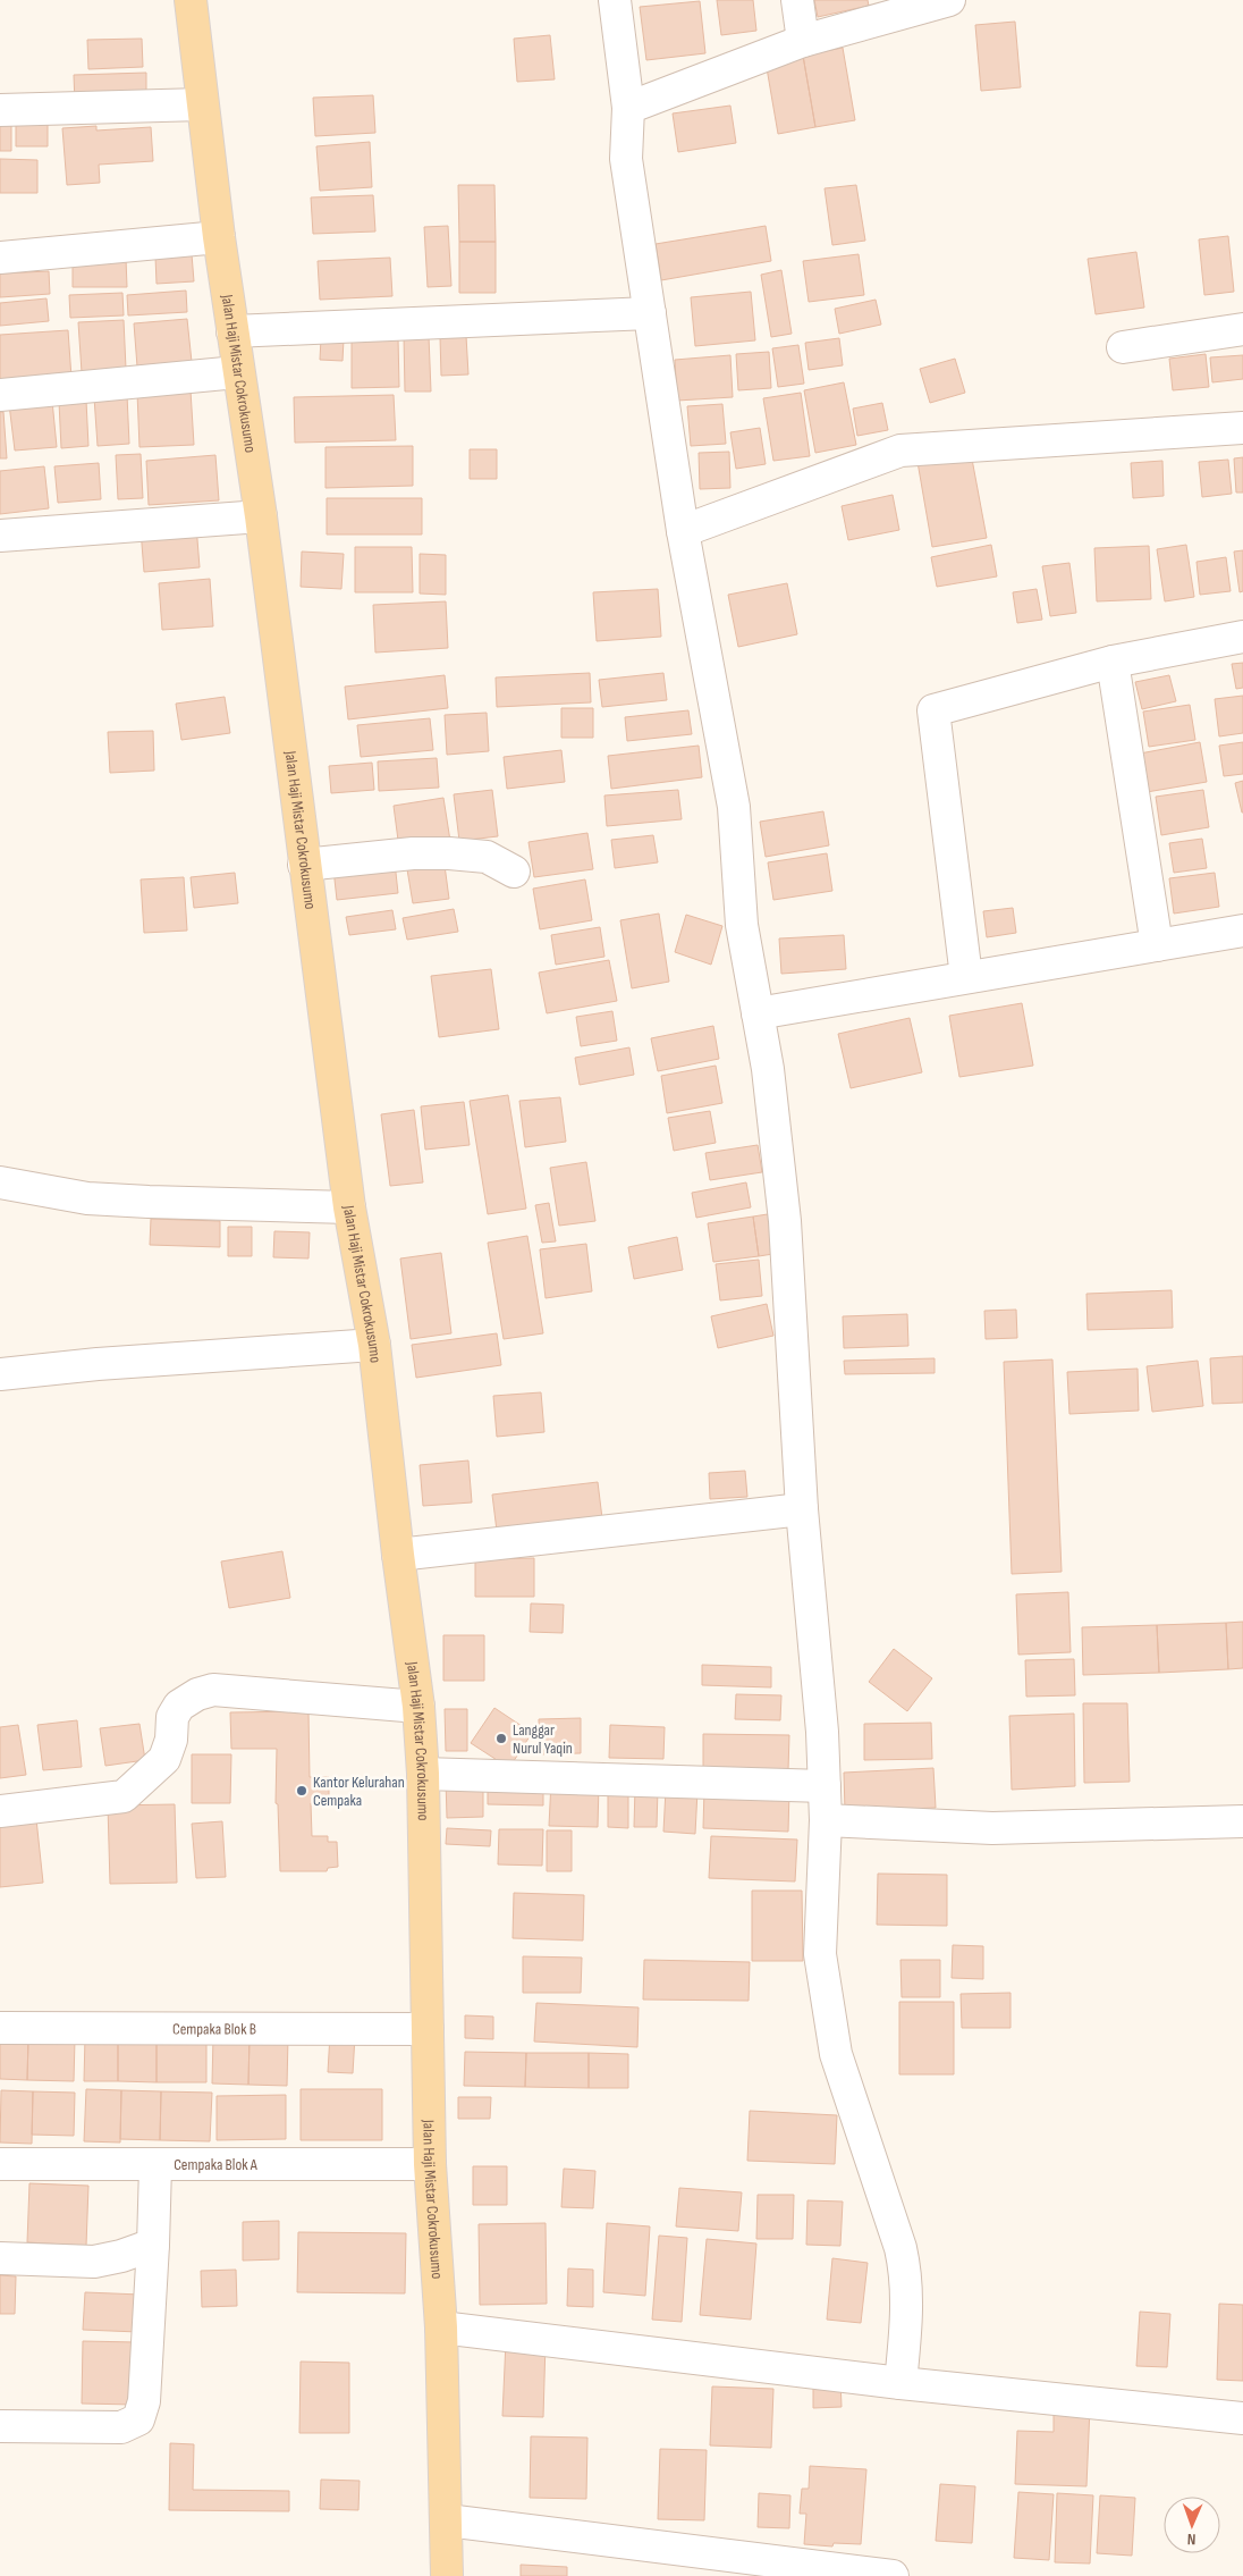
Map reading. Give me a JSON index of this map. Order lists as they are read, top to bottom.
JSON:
{
  "streets": {
    "main road": ["Jalan Haji Mistar Cokrokusumo"],
    "street": ["Cempaka Blok B", "Cempaka Blok A"]
  },
  "crossings": [
    ["Jalan Haji Mistar Cokrokusumo", "Cempaka Blok B"],
    ["Jalan Haji Mistar Cokrokusumo", "Cempaka Blok A"]
  ],
  "places": ["Langgar Nurul Yaqin", "Kantor Kelurahan Cempaka"],
  "north": "bottom"
}
